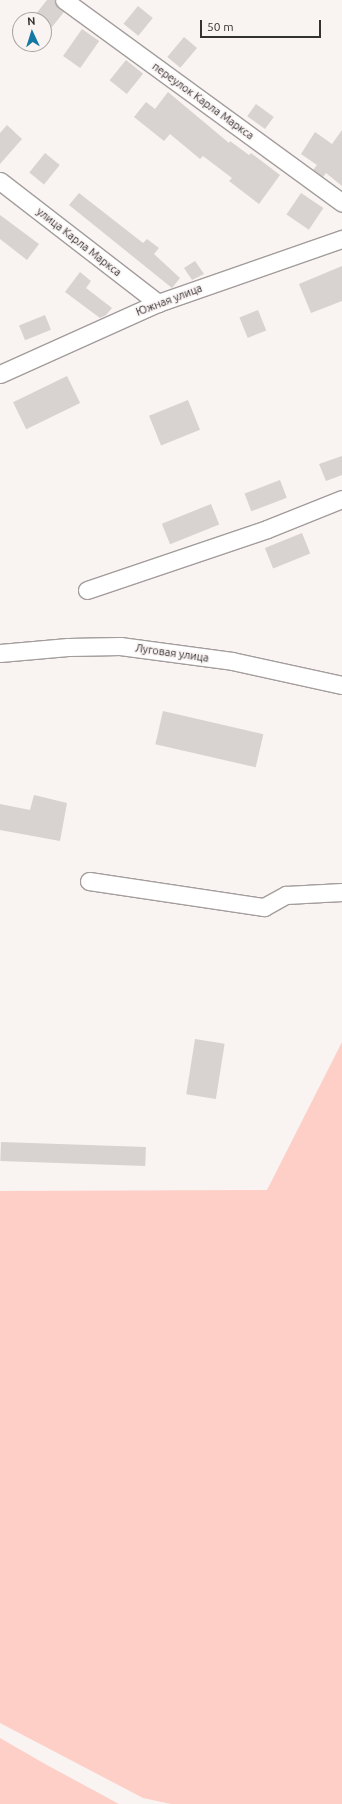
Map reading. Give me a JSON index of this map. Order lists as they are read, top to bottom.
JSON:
{
  "streets": {
    "street": [
      "переулок Карла Маркса",
      "улица Карла Маркса",
      "Южная улица",
      "Луговая улица"
    ]
  },
  "crossings": [
    ["улица Карла Маркса", "Южная улица"]
  ],
  "scale_bar": "50 m",
  "north": "top"
}
